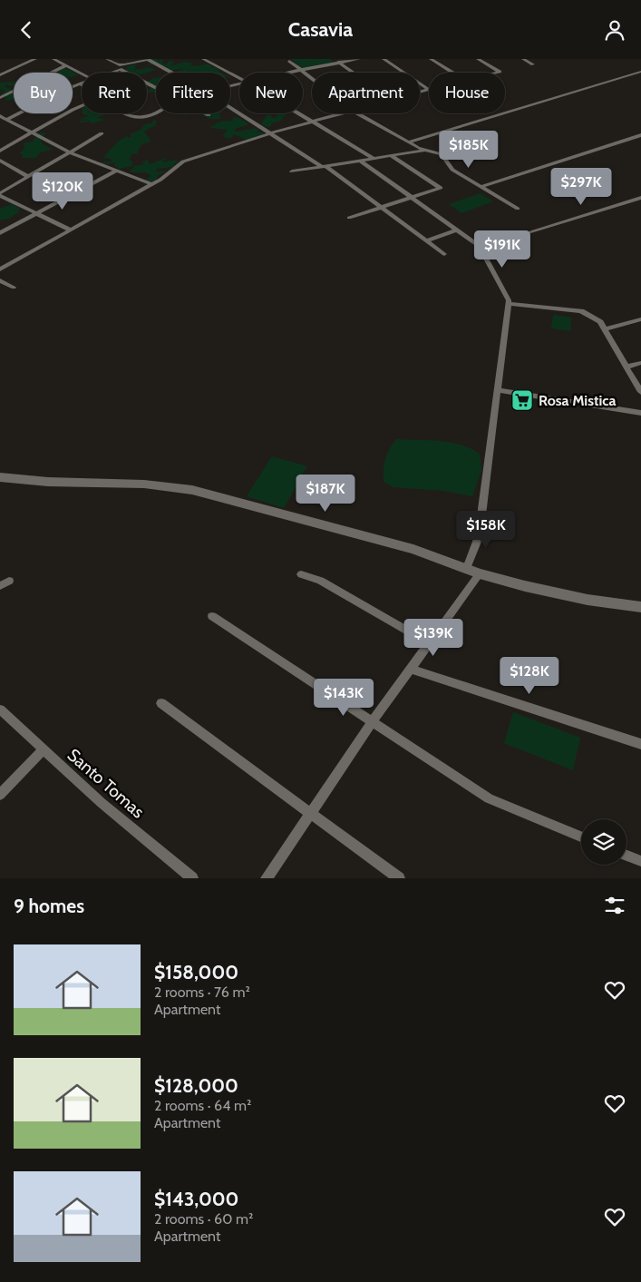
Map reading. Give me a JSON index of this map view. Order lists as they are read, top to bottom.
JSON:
{
  "streets": {
    "street": ["Santo Tomas"]
  },
  "places": {
    "supermarket": ["Rosa Mistica"]
  },
  "page": {
    "header": "Casavia",
    "chip": [
      "Buy",
      "Rent",
      "Filters",
      "New",
      "Apartment",
      "House"
    ],
    "price": [
      "$185K",
      "$297K",
      "$120K",
      "$191K",
      "$187K",
      "$158K",
      "$139K",
      "$128K",
      "$143K"
    ],
    "heading": "9 homes",
    "list": [
      {
        "name": "$158,000",
        "note": "2 rooms · 76 m² · Apartment"
      },
      {
        "name": "$128,000",
        "note": "2 rooms · 64 m² · Apartment"
      },
      {
        "name": "$143,000",
        "note": "2 rooms · 60 m² · Apartment"
      }
    ]
  }
}
